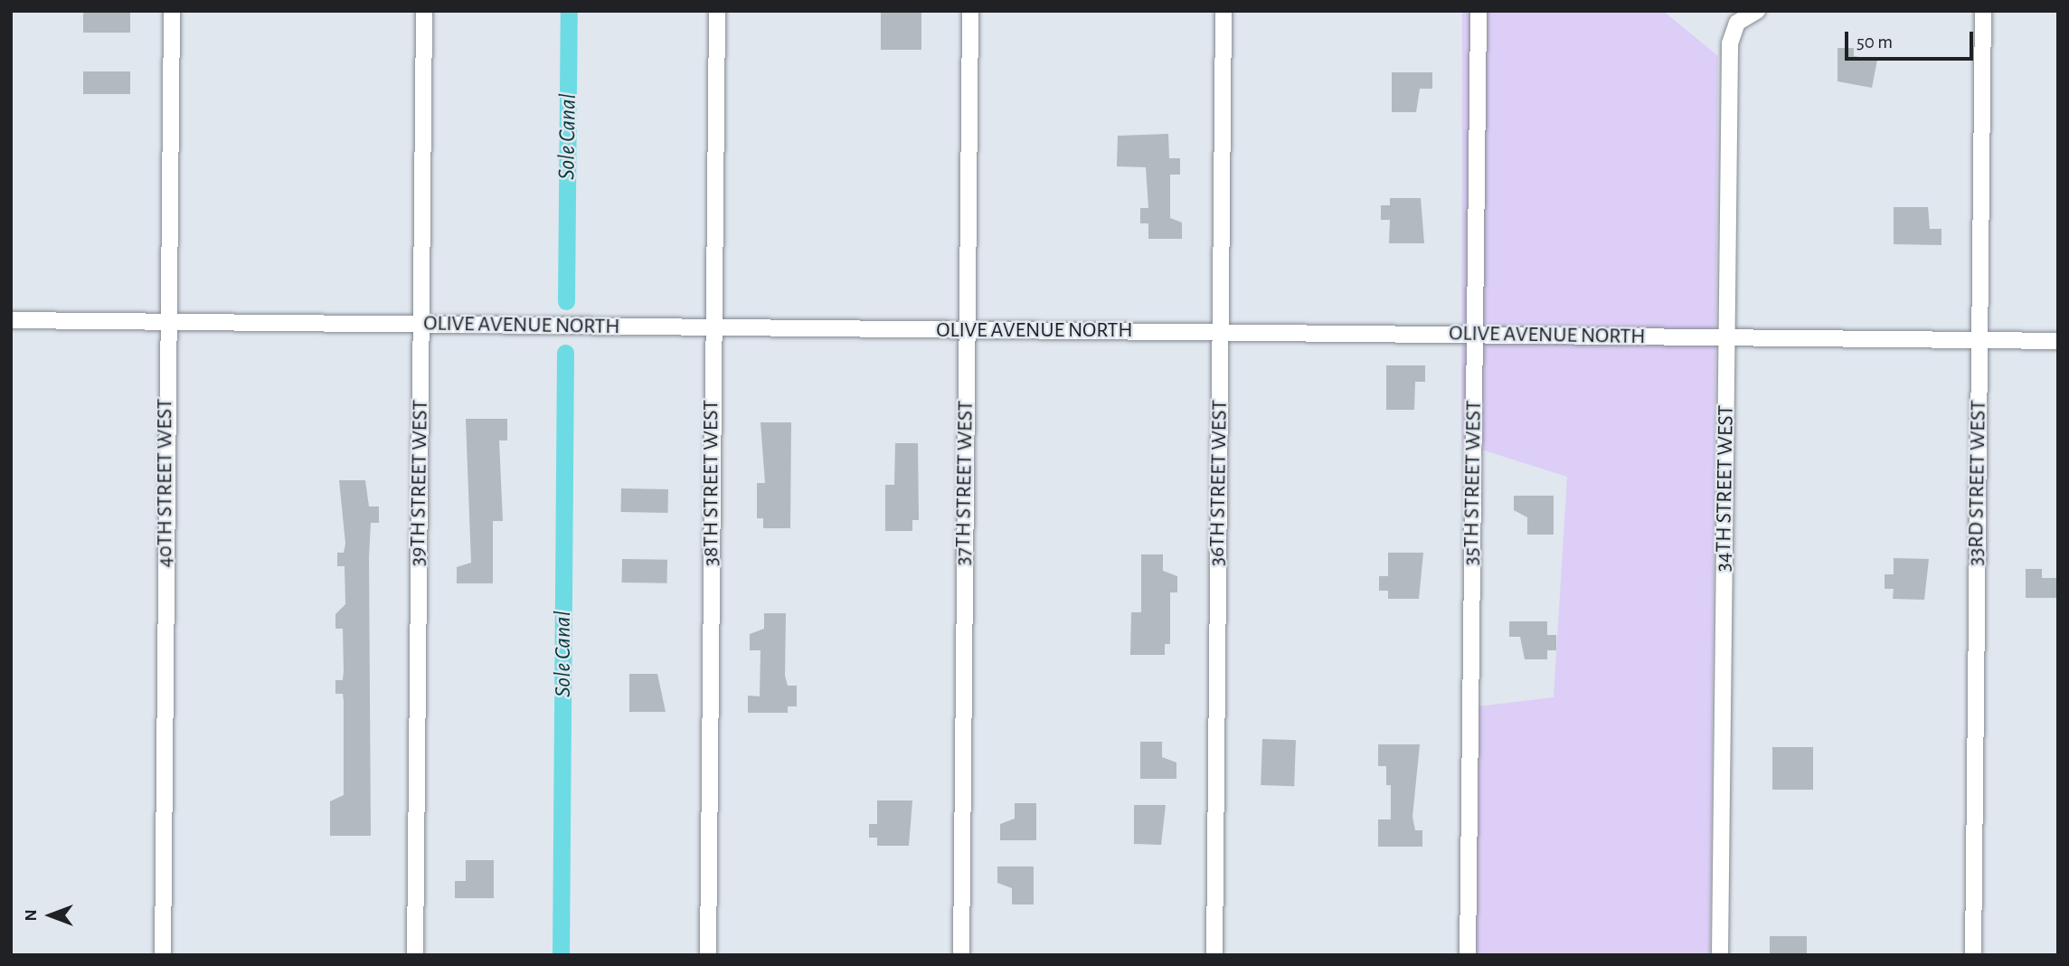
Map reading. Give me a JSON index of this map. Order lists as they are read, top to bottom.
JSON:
{
  "streets": {
    "street": [
      "OLIVE AVENUE NORTH",
      "40TH STREET WEST",
      "39TH STREET WEST",
      "38TH STREET WEST",
      "37TH STREET WEST",
      "36TH STREET WEST",
      "35TH STREET WEST",
      "33RD STREET WEST",
      "34TH STREET WEST"
    ]
  },
  "crossings": [
    ["OLIVE AVENUE NORTH", "40TH STREET WEST"],
    ["OLIVE AVENUE NORTH", "39TH STREET WEST"],
    ["OLIVE AVENUE NORTH", "38TH STREET WEST"],
    ["OLIVE AVENUE NORTH", "37TH STREET WEST"],
    ["OLIVE AVENUE NORTH", "36TH STREET WEST"],
    ["OLIVE AVENUE NORTH", "35TH STREET WEST"],
    ["OLIVE AVENUE NORTH", "33RD STREET WEST"],
    ["OLIVE AVENUE NORTH", "34TH STREET WEST"]
  ],
  "water": ["Sole Canal"],
  "scale_bar": "50 m",
  "north": "left"
}
